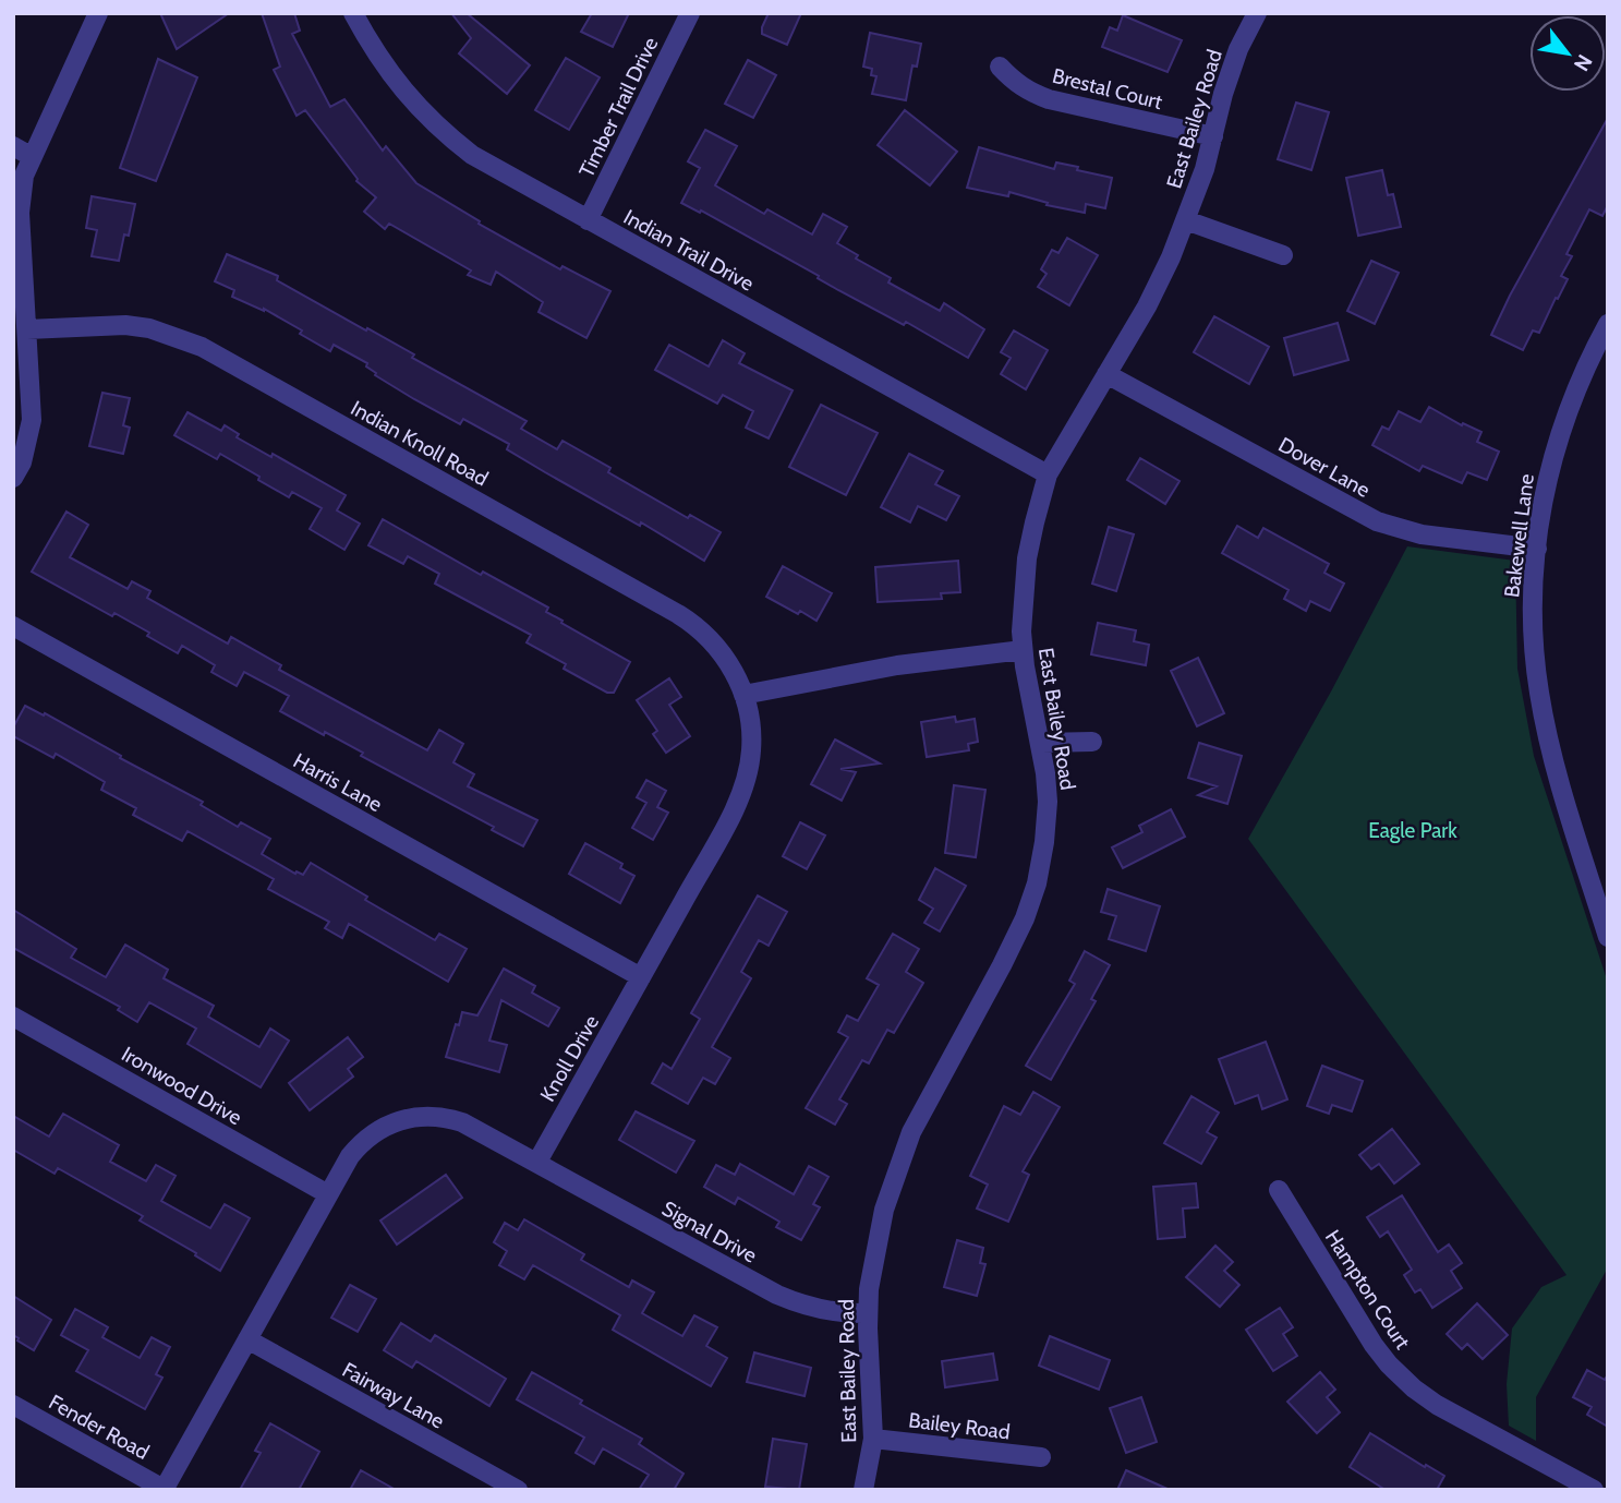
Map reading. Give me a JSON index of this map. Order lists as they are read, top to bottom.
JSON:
{
  "streets": {
    "street": [
      "Brestal Court",
      "Timber Trail Drive",
      "East Bailey Road",
      "Indian Trail Drive",
      "Indian Knoll Road",
      "Dover Lane",
      "Bakewell Lane",
      "Harris Lane",
      "Knoll Drive",
      "Ironwood Drive",
      "Signal Drive",
      "Hampton Court",
      "Fairway Lane",
      "Bailey Road",
      "Fender Road"
    ]
  },
  "crossings": [
    ["Brestal Court", "East Bailey Road"],
    ["Timber Trail Drive", "Indian Trail Drive"],
    ["East Bailey Road", "Indian Trail Drive"],
    ["East Bailey Road", "Dover Lane"],
    ["East Bailey Road", "Signal Drive"],
    ["East Bailey Road", "Bailey Road"],
    ["Indian Knoll Road", "Knoll Drive"],
    ["Dover Lane", "Bakewell Lane"],
    ["Harris Lane", "Knoll Drive"],
    ["Knoll Drive", "Signal Drive"]
  ],
  "parks": ["Eagle Park"],
  "north": "bottom right"
}
